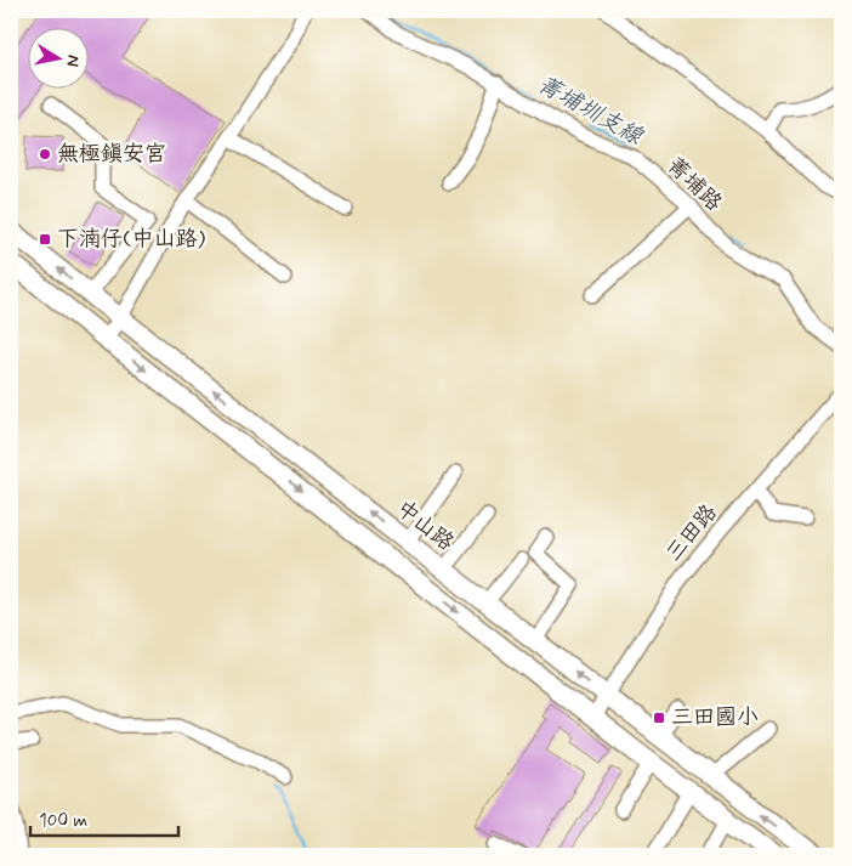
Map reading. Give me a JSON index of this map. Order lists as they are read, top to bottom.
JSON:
{
  "streets": {
    "main road": ["中山路"],
    "street": ["菁埔路", "三田路"]
  },
  "crossings": [
    ["中山路", "三田路"]
  ],
  "water": ["菁埔圳支線"],
  "places": {
    "other": ["無極鎮安宮"],
    "transit": ["下湳仔(中山路)", "三田國小"]
  },
  "scale_bar": "100 m",
  "north": "right"
}
